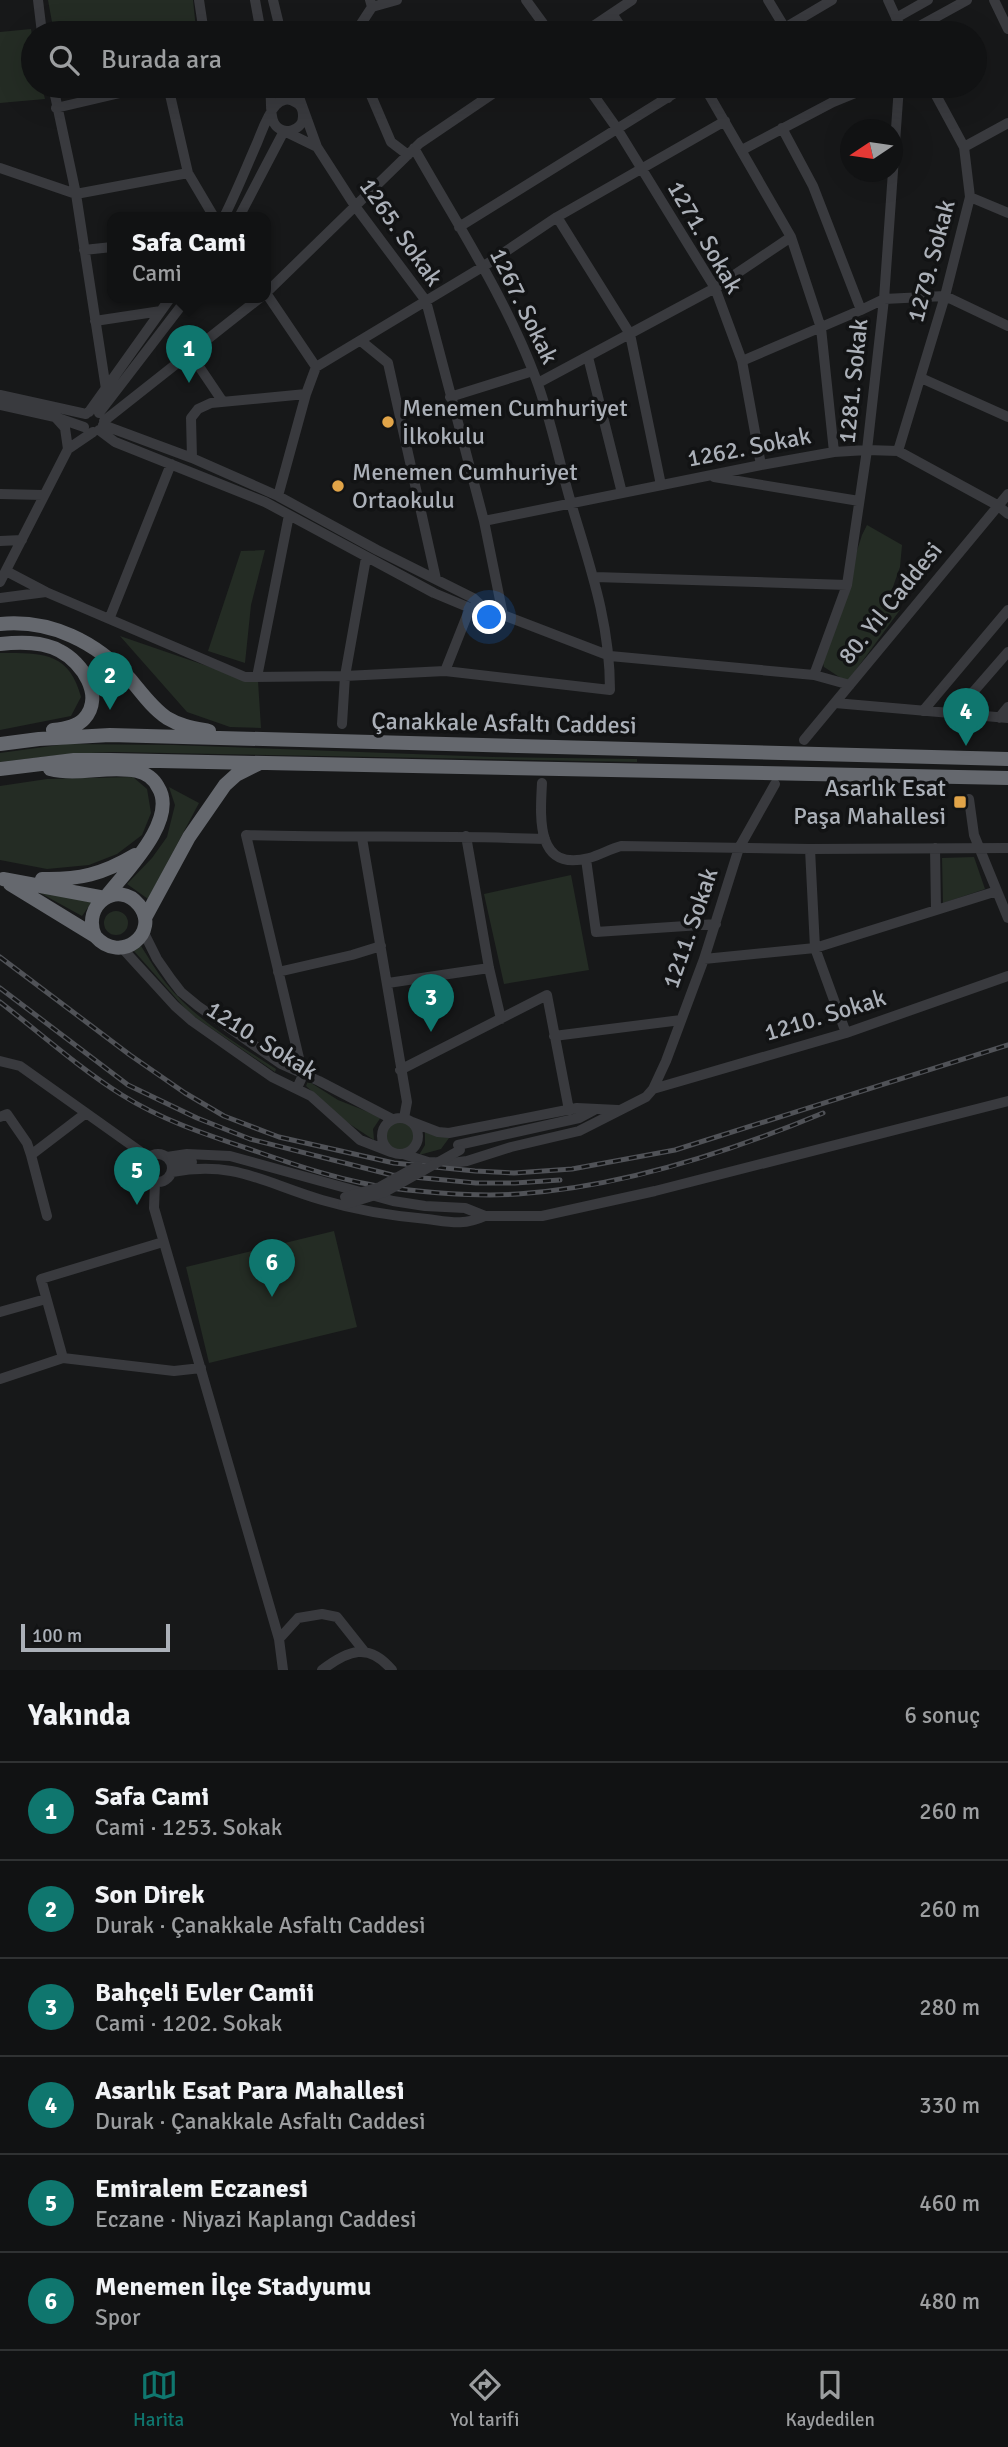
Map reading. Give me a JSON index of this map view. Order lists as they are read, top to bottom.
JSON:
{
  "streets": {
    "highway": ["Çanakkale Asfaltı Caddesi"],
    "street": [
      "1265. Sokak",
      "1271. Sokak",
      "1279. Sokak",
      "1267. Sokak",
      "1281. Sokak",
      "1262. Sokak",
      "80. Yıl Caddesi",
      "1211. Sokak",
      "1210. Sokak"
    ]
  },
  "crossings": [
    ["1265. Sokak", "1262. Sokak"],
    ["1271. Sokak", "1262. Sokak"],
    ["1279. Sokak", "1262. Sokak"],
    ["1267. Sokak", "1262. Sokak"],
    ["1281. Sokak", "1262. Sokak"],
    ["1262. Sokak", "80. Yıl Caddesi"],
    ["1211. Sokak", "1210. Sokak"]
  ],
  "places": {
    "other": ["Menemen Cumhuriyet İlkokulu", "Menemen Cumhuriyet Ortaokulu"],
    "transit": ["Asarlık Esat Paşa Mahallesi"]
  },
  "scale_bar": "100 m",
  "north": "left",
  "page": {
    "search": "Burada ara",
    "popup": ["Safa Cami", "Cami"],
    "pins": [
      "1",
      "2",
      "4",
      "3",
      "5",
      "6"
    ],
    "scale": "100 m",
    "heading": ["Yakında", "6 sonuç"],
    "list": [
      {
        "mark": "1",
        "name": "Safa Cami",
        "note": "Cami · 1253. Sokak",
        "value": "260 m"
      },
      {
        "mark": "2",
        "name": "Son Direk",
        "note": "Durak · Çanakkale Asfaltı Caddesi",
        "value": "260 m"
      },
      {
        "mark": "3",
        "name": "Bahçeli Evler Camii",
        "note": "Cami · 1202. Sokak",
        "value": "280 m"
      },
      {
        "mark": "4",
        "name": "Asarlık Esat Para Mahallesi",
        "note": "Durak · Çanakkale Asfaltı Caddesi",
        "value": "330 m"
      },
      {
        "mark": "5",
        "name": "Emiralem Eczanesi",
        "note": "Eczane · Niyazi Kaplangı Caddesi",
        "value": "460 m"
      },
      {
        "mark": "6",
        "name": "Menemen İlçe Stadyumu",
        "note": "Spor",
        "value": "480 m"
      }
    ],
    "nav": ["Harita", "Yol tarifi", "Kaydedilen"]
  }
}
